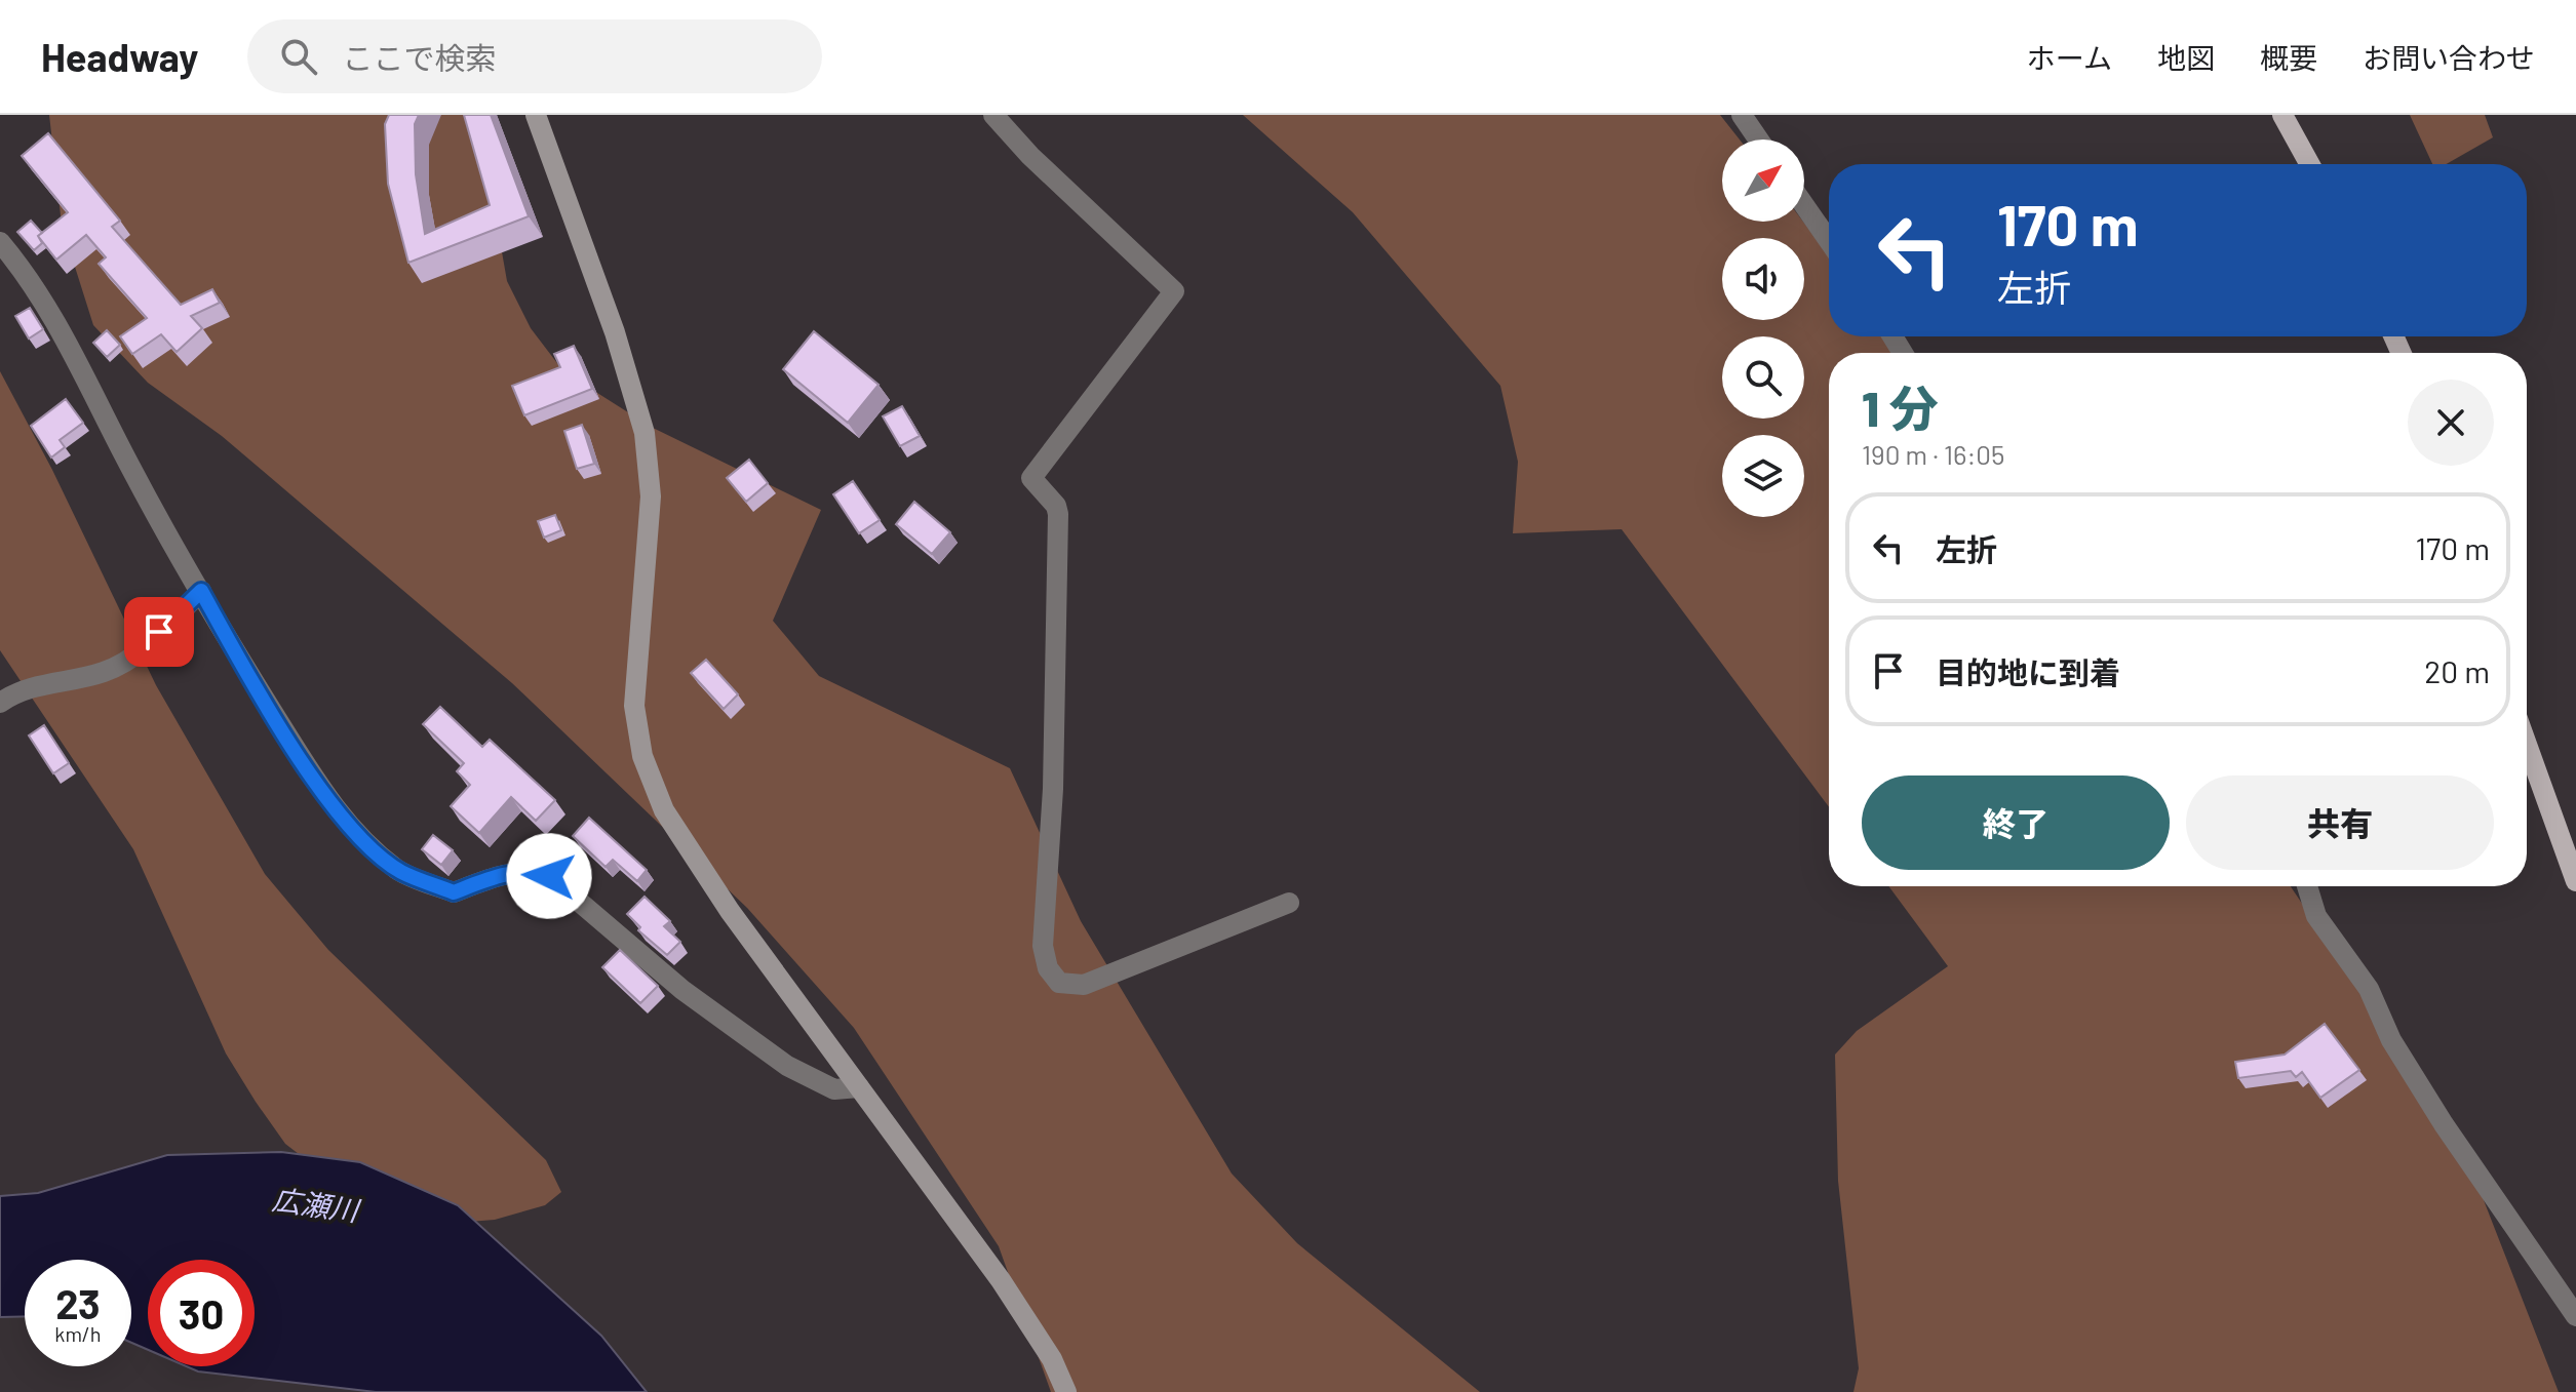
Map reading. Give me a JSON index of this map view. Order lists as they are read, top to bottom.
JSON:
{
  "water": ["広瀬川"],
  "north": "top right",
  "page": {
    "header": "Headway",
    "search": "ここで検索",
    "nav": [
      "ホーム",
      "地図",
      "概要",
      "お問い合わせ"
    ],
    "turn": ["170 m", "左折"],
    "heading": ["1 分", "190 m · 16:05"],
    "list": [
      {
        "name": "左折",
        "value": "170 m"
      },
      {
        "name": "目的地に到着",
        "value": "20 m"
      }
    ],
    "buttons": ["終了", "共有"],
    "speed": "23 km/h",
    "limit": "30"
  }
}
